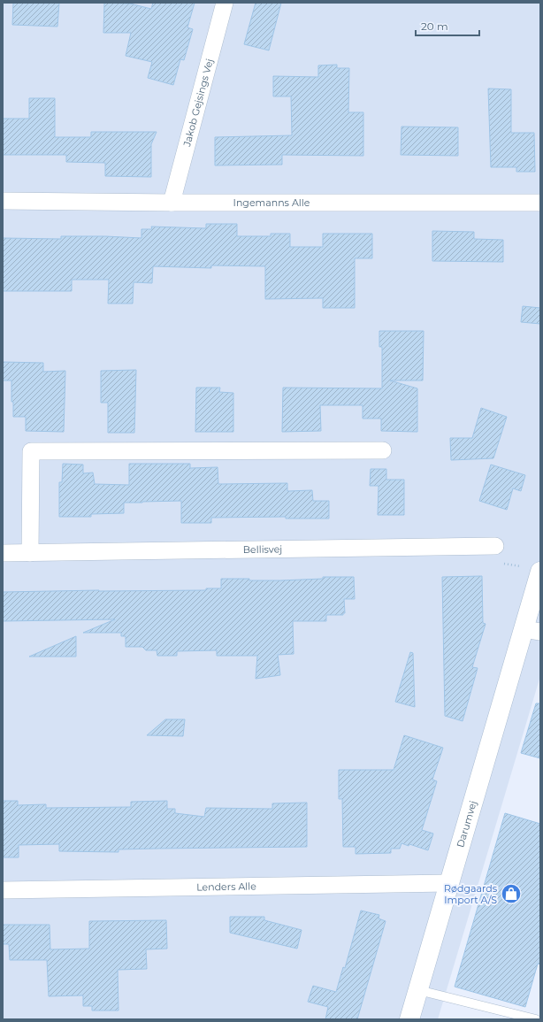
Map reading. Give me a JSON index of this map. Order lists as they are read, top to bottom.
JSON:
{
  "streets": {
    "street": [
      "Jakob Gejsings Vej",
      "Ingemanns Alle",
      "Bellisvej",
      "Darumvej",
      "Lenders Alle"
    ]
  },
  "crossings": [
    ["Jakob Gejsings Vej", "Ingemanns Alle"],
    ["Darumvej", "Lenders Alle"]
  ],
  "places": {
    "shop": ["Rødgaards Import A/S"]
  },
  "scale_bar": "20 m"
}
